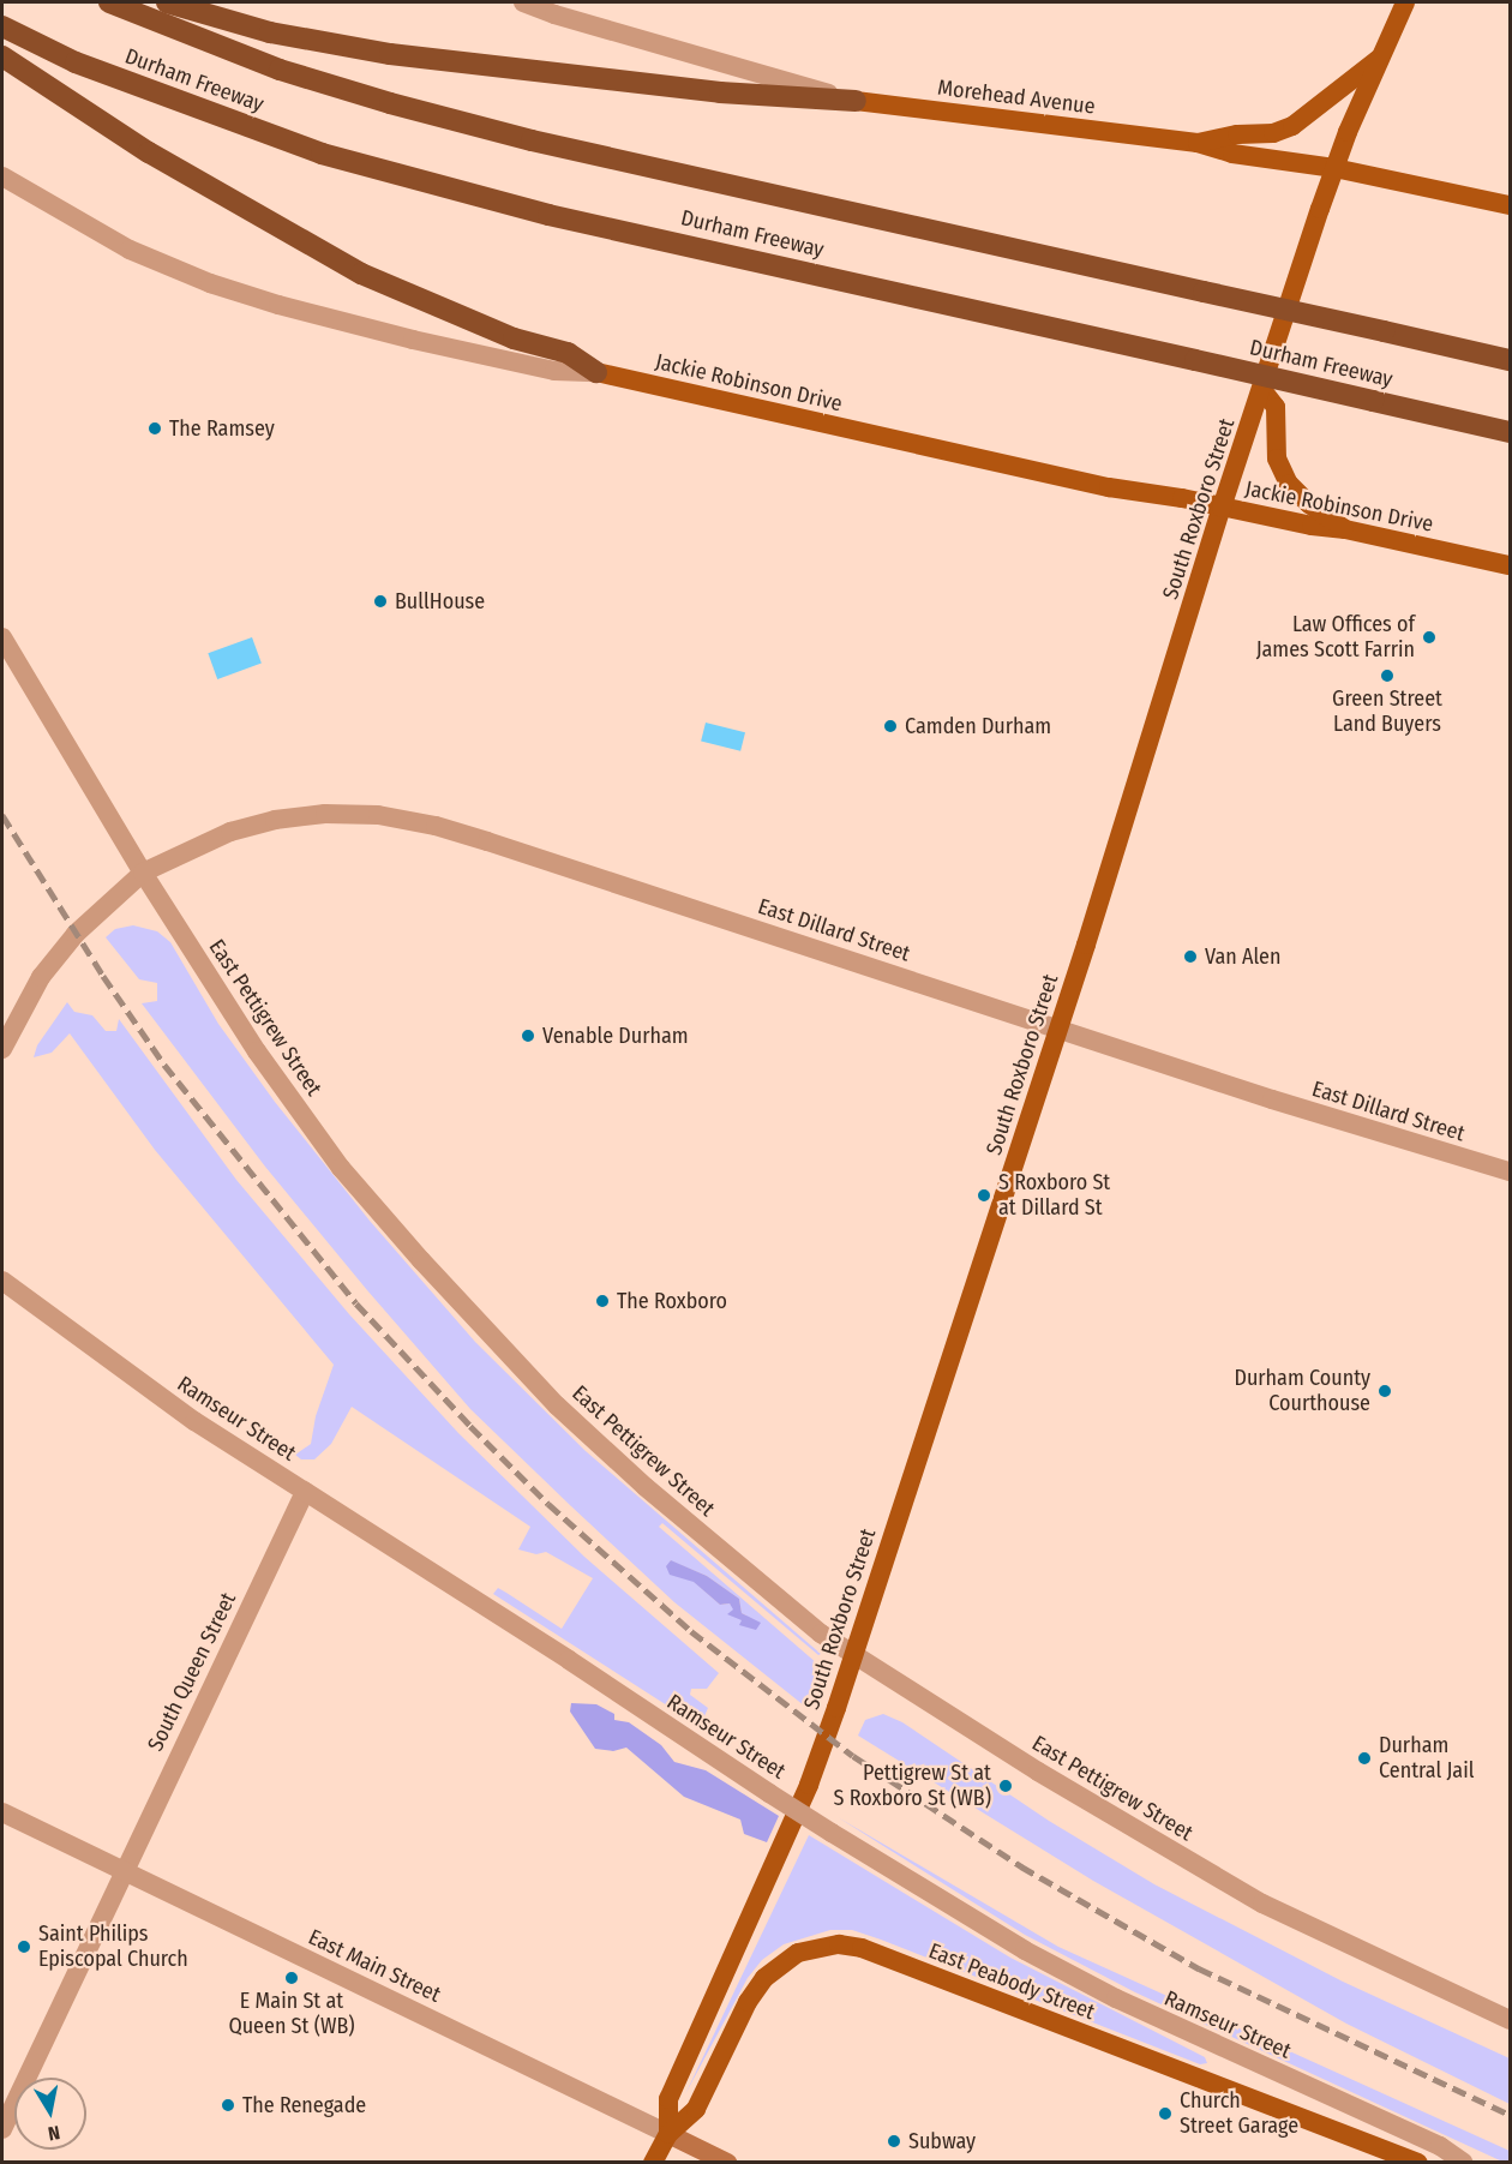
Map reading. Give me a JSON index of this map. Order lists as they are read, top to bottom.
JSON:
{
  "streets": {
    "highway": ["Durham Freeway"],
    "main road": [
      "Morehead Avenue",
      "Jackie Robinson Drive",
      "South Roxboro Street",
      "East Main Street",
      "East Peabody Street"
    ],
    "street": [
      "East Dillard Street",
      "East Pettigrew Street",
      "Ramseur Street",
      "South Queen Street"
    ]
  },
  "crossings": [
    ["Morehead Avenue", "South Roxboro Street"],
    ["Jackie Robinson Drive", "South Roxboro Street"],
    ["South Roxboro Street", "East Dillard Street"],
    ["South Roxboro Street", "East Pettigrew Street"],
    ["South Roxboro Street", "East Main Street"],
    ["South Roxboro Street", "East Peabody Street"],
    ["East Dillard Street", "East Pettigrew Street"],
    ["Ramseur Street", "South Queen Street"],
    ["South Queen Street", "East Main Street"],
    ["East Main Street", "East Peabody Street"]
  ],
  "places": [
    "The Ramsey",
    "BullHouse",
    "Law Offices of James Scott Farrin",
    "Green Street Land Buyers",
    "Camden Durham",
    "Van Alen",
    "Venable Durham",
    "S Roxboro St at Dillard St",
    "The Roxboro",
    "Durham County Courthouse",
    "Durham Central Jail",
    "Pettigrew St at S Roxboro St (WB)",
    "Saint Philips Episcopal Church",
    "E Main St at Queen St (WB)",
    "The Renegade",
    "Church Street Garage",
    "Subway"
  ],
  "north": "bottom"
}
